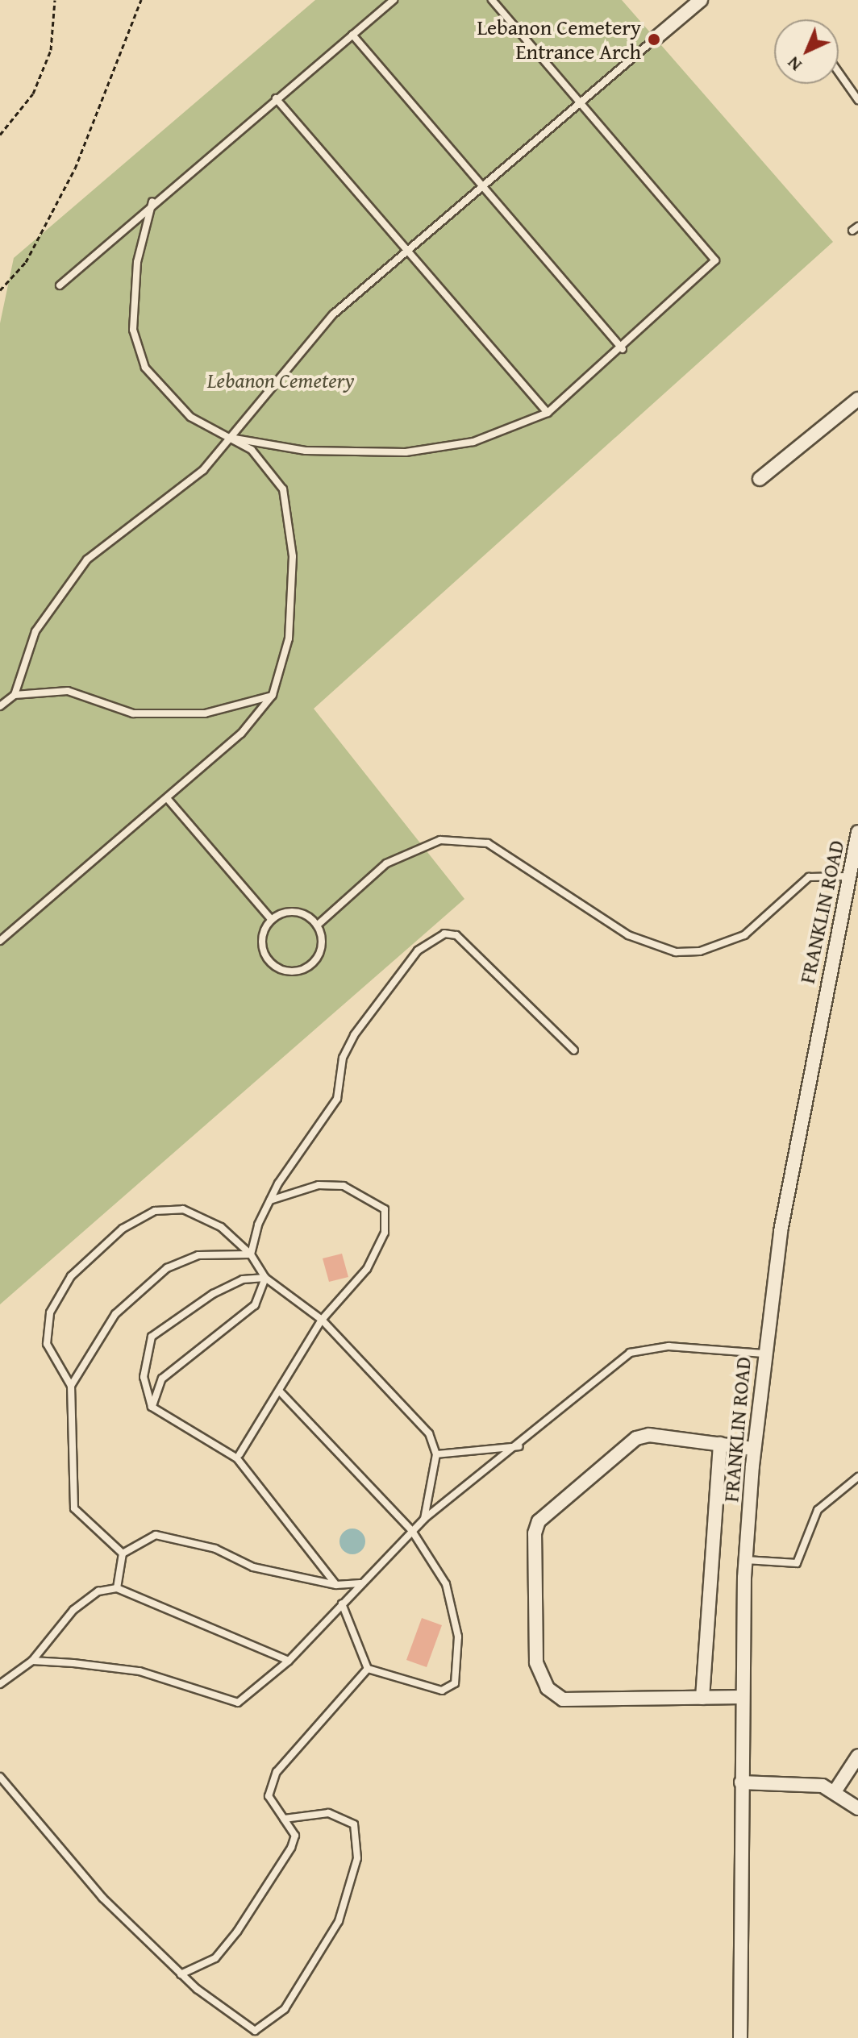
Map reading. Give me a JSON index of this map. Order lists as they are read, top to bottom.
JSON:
{
  "streets": {
    "street": ["FRANKLIN ROAD"]
  },
  "parks": ["Lebanon Cemetery"],
  "places": ["Lebanon Cemetery Entrance Arch"],
  "north": "bottom left"
}
